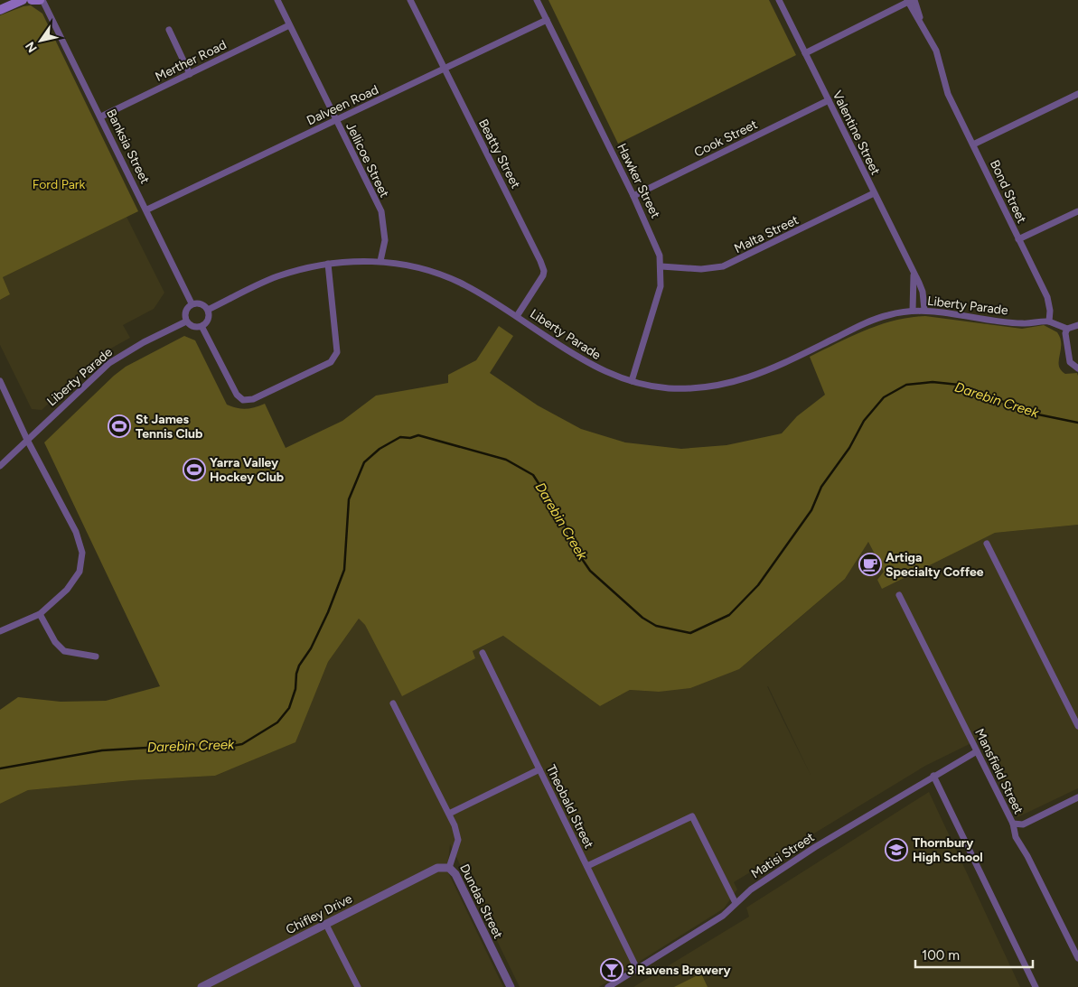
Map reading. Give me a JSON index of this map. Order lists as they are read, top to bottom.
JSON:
{
  "streets": {
    "street": [
      "Merther Road",
      "Dalveen Road",
      "Valentine Street",
      "Cook Street",
      "Banksia Street",
      "Beatty Street",
      "Jellicoe Street",
      "Hawker Street",
      "Bond Street",
      "Malta Street",
      "Liberty Parade",
      "Mansfield Street",
      "Theobald Street",
      "Matisi Street",
      "Dundas Street",
      "Chifley Drive"
    ]
  },
  "crossings": [
    ["Merther Road", "Banksia Street"],
    ["Merther Road", "Jellicoe Street"],
    ["Dalveen Road", "Banksia Street"],
    ["Dalveen Road", "Beatty Street"],
    ["Dalveen Road", "Jellicoe Street"],
    ["Dalveen Road", "Hawker Street"],
    ["Valentine Street", "Cook Street"],
    ["Valentine Street", "Malta Street"],
    ["Valentine Street", "Liberty Parade"],
    ["Cook Street", "Hawker Street"],
    ["Banksia Street", "Liberty Parade"],
    ["Beatty Street", "Liberty Parade"],
    ["Jellicoe Street", "Liberty Parade"],
    ["Hawker Street", "Malta Street"],
    ["Hawker Street", "Liberty Parade"],
    ["Bond Street", "Liberty Parade"],
    ["Mansfield Street", "Matisi Street"],
    ["Theobald Street", "Matisi Street"],
    ["Dundas Street", "Chifley Drive"]
  ],
  "water": ["Darebin Creek"],
  "parks": ["Ford Park"],
  "places": {
    "sports": ["St James Tennis Club", "Yarra Valley Hockey Club"],
    "cafe": ["Artiga Specialty Coffee"],
    "school or university": ["Thornbury High School"],
    "bar": ["3 Ravens Brewery"]
  },
  "scale_bar": "100 m",
  "north": "bottom left"
}
